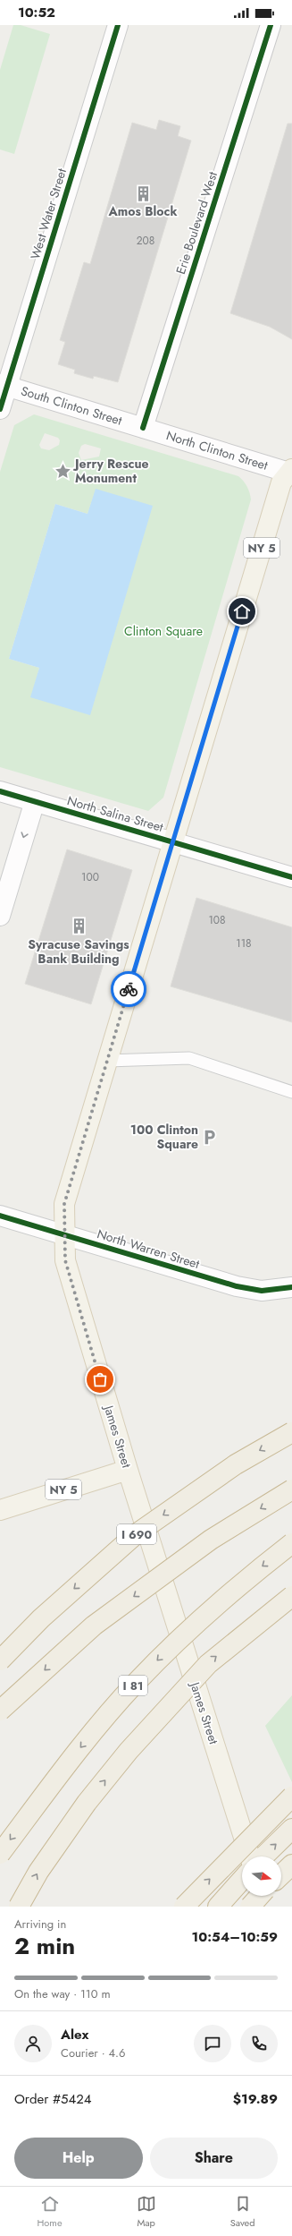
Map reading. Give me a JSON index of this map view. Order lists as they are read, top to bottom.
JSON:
{
  "streets": {
    "highway": ["I 690", "I 81"],
    "main road": ["NY 5", "James Street"],
    "street": [
      "West Water Street",
      "Erie Boulevard West",
      "South Clinton Street",
      "North Clinton Street",
      "North Salina Street",
      "North Warren Street"
    ]
  },
  "crossings": [
    ["West Water Street", "South Clinton Street"],
    ["Erie Boulevard West", "South Clinton Street"],
    ["Erie Boulevard West", "North Clinton Street"],
    ["South Clinton Street", "North Clinton Street"],
    ["North Clinton Street", "NY 5"],
    ["NY 5", "North Salina Street"],
    ["NY 5", "James Street"],
    ["North Salina Street", "James Street"],
    ["North Warren Street", "James Street"]
  ],
  "parks": ["Clinton Square"],
  "places": {
    "building": ["Amos Block", "Syracuse Savings Bank Building"],
    "place": ["Jerry Rescue Monument"],
    "parking": ["100 Clinton Square"]
  },
  "house_numbers": [
    "208",
    "100",
    "108",
    "118"
  ],
  "north": "right",
  "page": {
    "status": "10:52",
    "heading": ["2 min", "Arriving in", "10:54–10:59"],
    "panel": [
      "Alex",
      "Courier · 4.6",
      "Order #5424",
      "$19.89"
    ],
    "bar": "On the way · 110 m",
    "buttons": ["Help", "Share"],
    "tabs": ["Home", "Map", "Saved"]
  }
}
